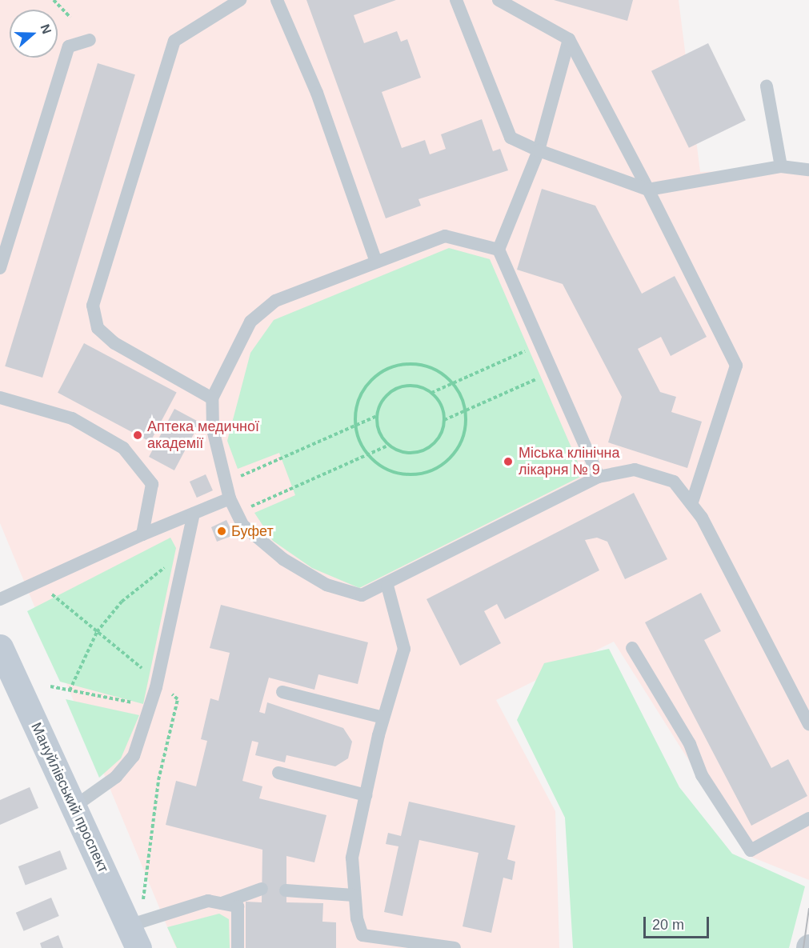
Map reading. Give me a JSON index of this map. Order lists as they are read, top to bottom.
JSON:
{
  "streets": {
    "main road": ["Мануйлівський проспект"]
  },
  "places": ["Аптека медичної академії", "Міська клінічна лікарня № 9", "Буфет"],
  "scale_bar": "20 m",
  "north": "right"
}
